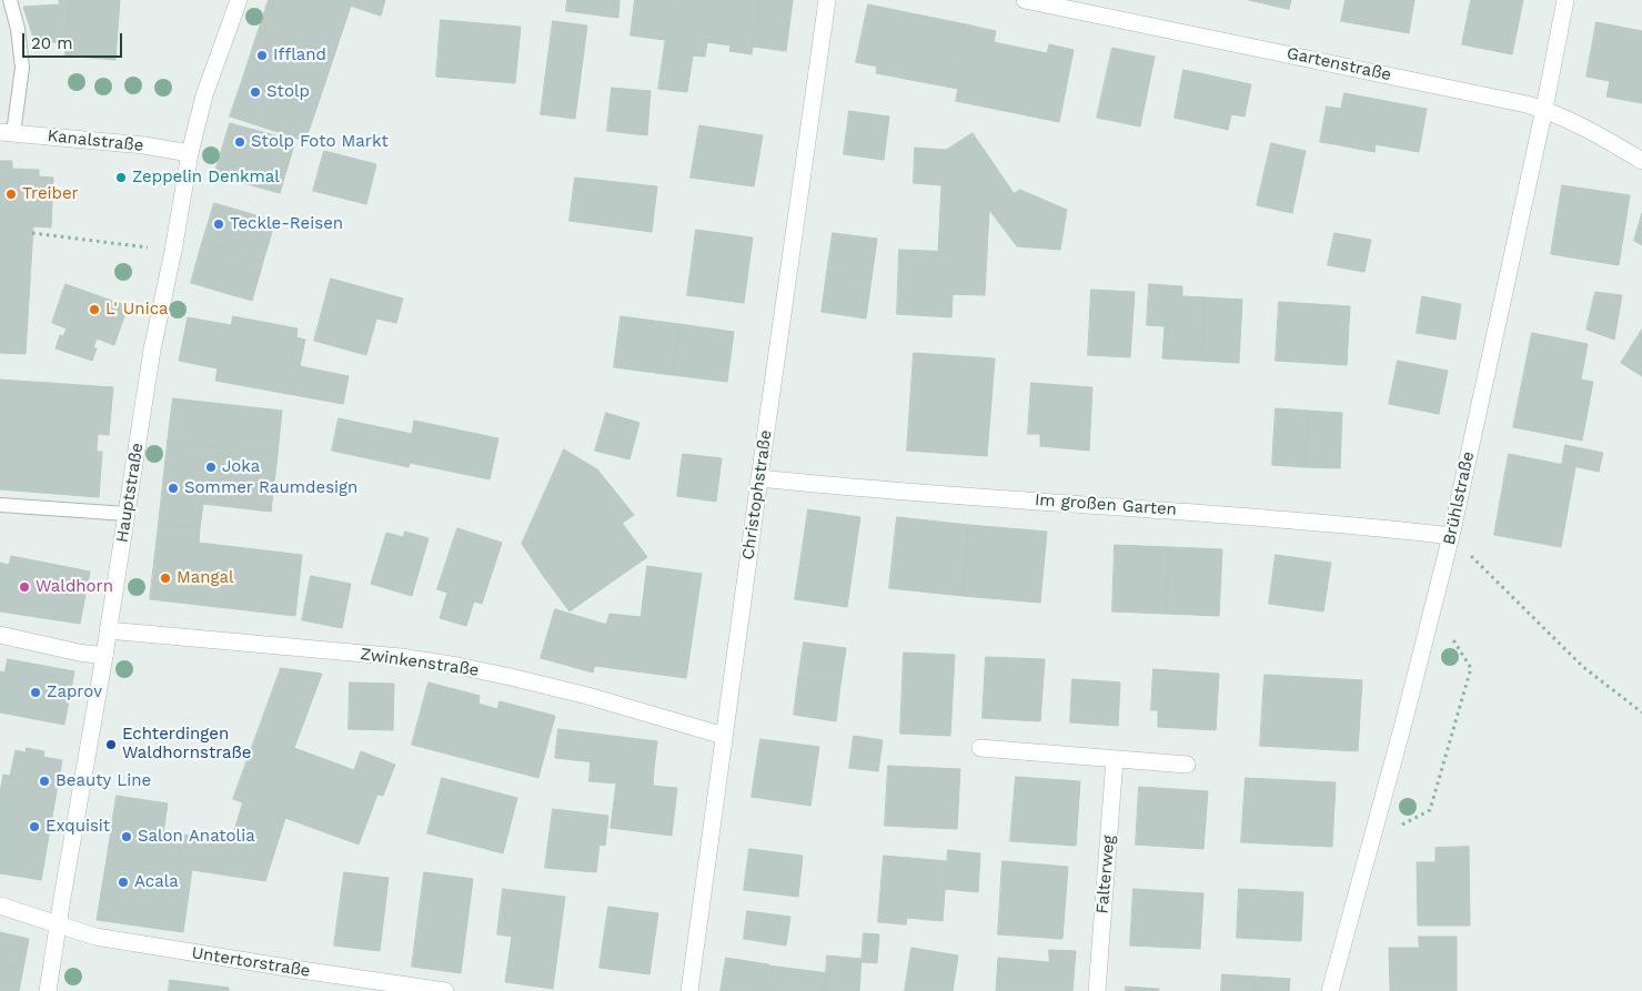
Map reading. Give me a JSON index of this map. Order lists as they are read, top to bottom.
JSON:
{
  "streets": {
    "street": [
      "Gartenstraße",
      "Kanalstraße",
      "Hauptstraße",
      "Christophstraße",
      "Brühlstraße",
      "Im großen Garten",
      "Zwinkenstraße",
      "Falterweg",
      "Untertorstraße"
    ]
  },
  "crossings": [
    ["Gartenstraße", "Brühlstraße"],
    ["Kanalstraße", "Hauptstraße"],
    ["Hauptstraße", "Zwinkenstraße"],
    ["Hauptstraße", "Untertorstraße"],
    ["Christophstraße", "Im großen Garten"],
    ["Christophstraße", "Zwinkenstraße"],
    ["Brühlstraße", "Im großen Garten"]
  ],
  "places": [
    "Iffland",
    "Stolp",
    "Stolp Foto Markt",
    "Zeppelin Denkmal",
    "Treiber",
    "Teckle-Reisen",
    "L' Unica",
    "Joka",
    "Sommer Raumdesign",
    "Mangal",
    "Waldhorn",
    "Zaprov",
    "Echterdingen Waldhornstraße",
    "Beauty Line",
    "Exquisit",
    "Salon Anatolia",
    "Acala"
  ],
  "scale_bar": "20 m"
}
